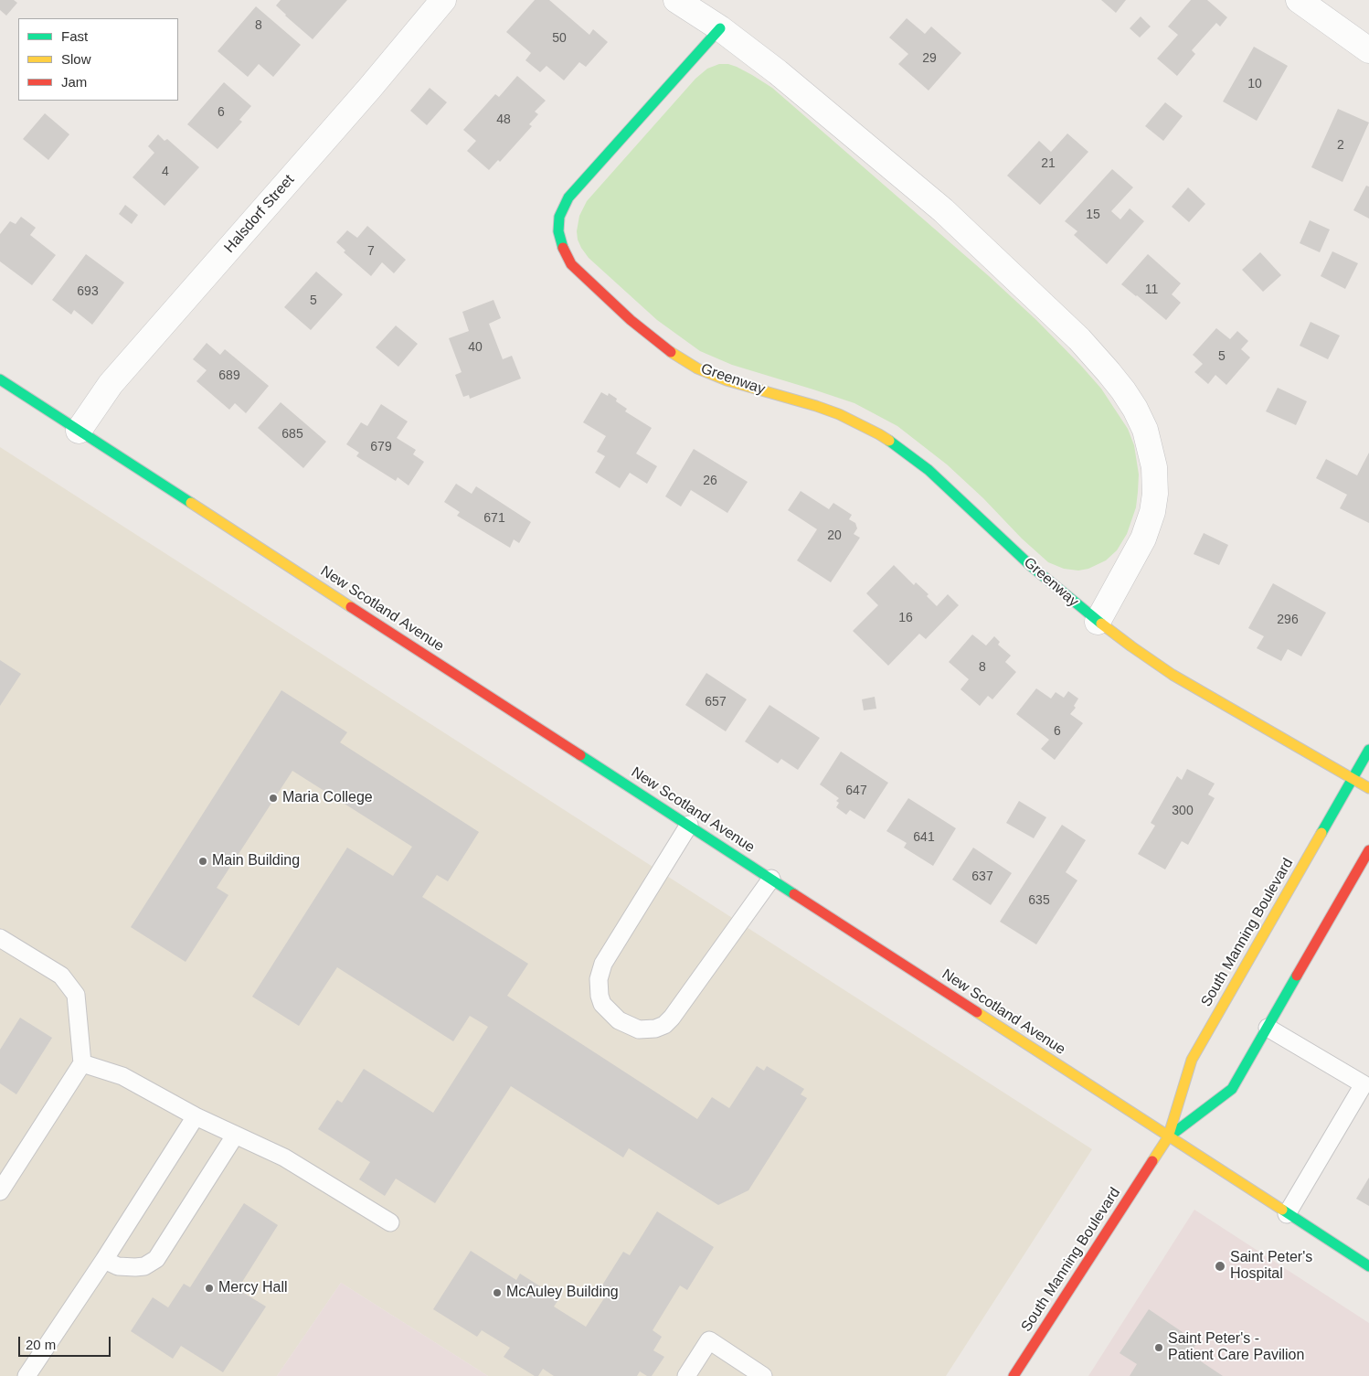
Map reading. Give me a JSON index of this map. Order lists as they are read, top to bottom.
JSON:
{
  "streets": {
    "street": [
      "Halsdorf Street",
      "Greenway",
      "New Scotland Avenue",
      "South Manning Boulevard"
    ]
  },
  "crossings": [
    ["Halsdorf Street", "New Scotland Avenue"],
    ["Greenway", "South Manning Boulevard"],
    ["New Scotland Avenue", "South Manning Boulevard"]
  ],
  "places": [
    "Maria College",
    "Main Building",
    "Saint Peter's Hospital",
    "Mercy Hall",
    "McAuley Building",
    "Saint Peter's - Patient Care Pavilion"
  ],
  "house_numbers": [
    "8",
    "50",
    "29",
    "10",
    "6",
    "48",
    "2",
    "21",
    "4",
    "15",
    "7",
    "11",
    "693",
    "5",
    "40",
    "5",
    "689",
    "685",
    "679",
    "26",
    "671",
    "20",
    "16",
    "296",
    "8",
    "657",
    "6",
    "647",
    "300",
    "641",
    "637",
    "635"
  ],
  "legend": ["Fast", "Slow", "Jam"],
  "scale_bar": "20 m"
}
